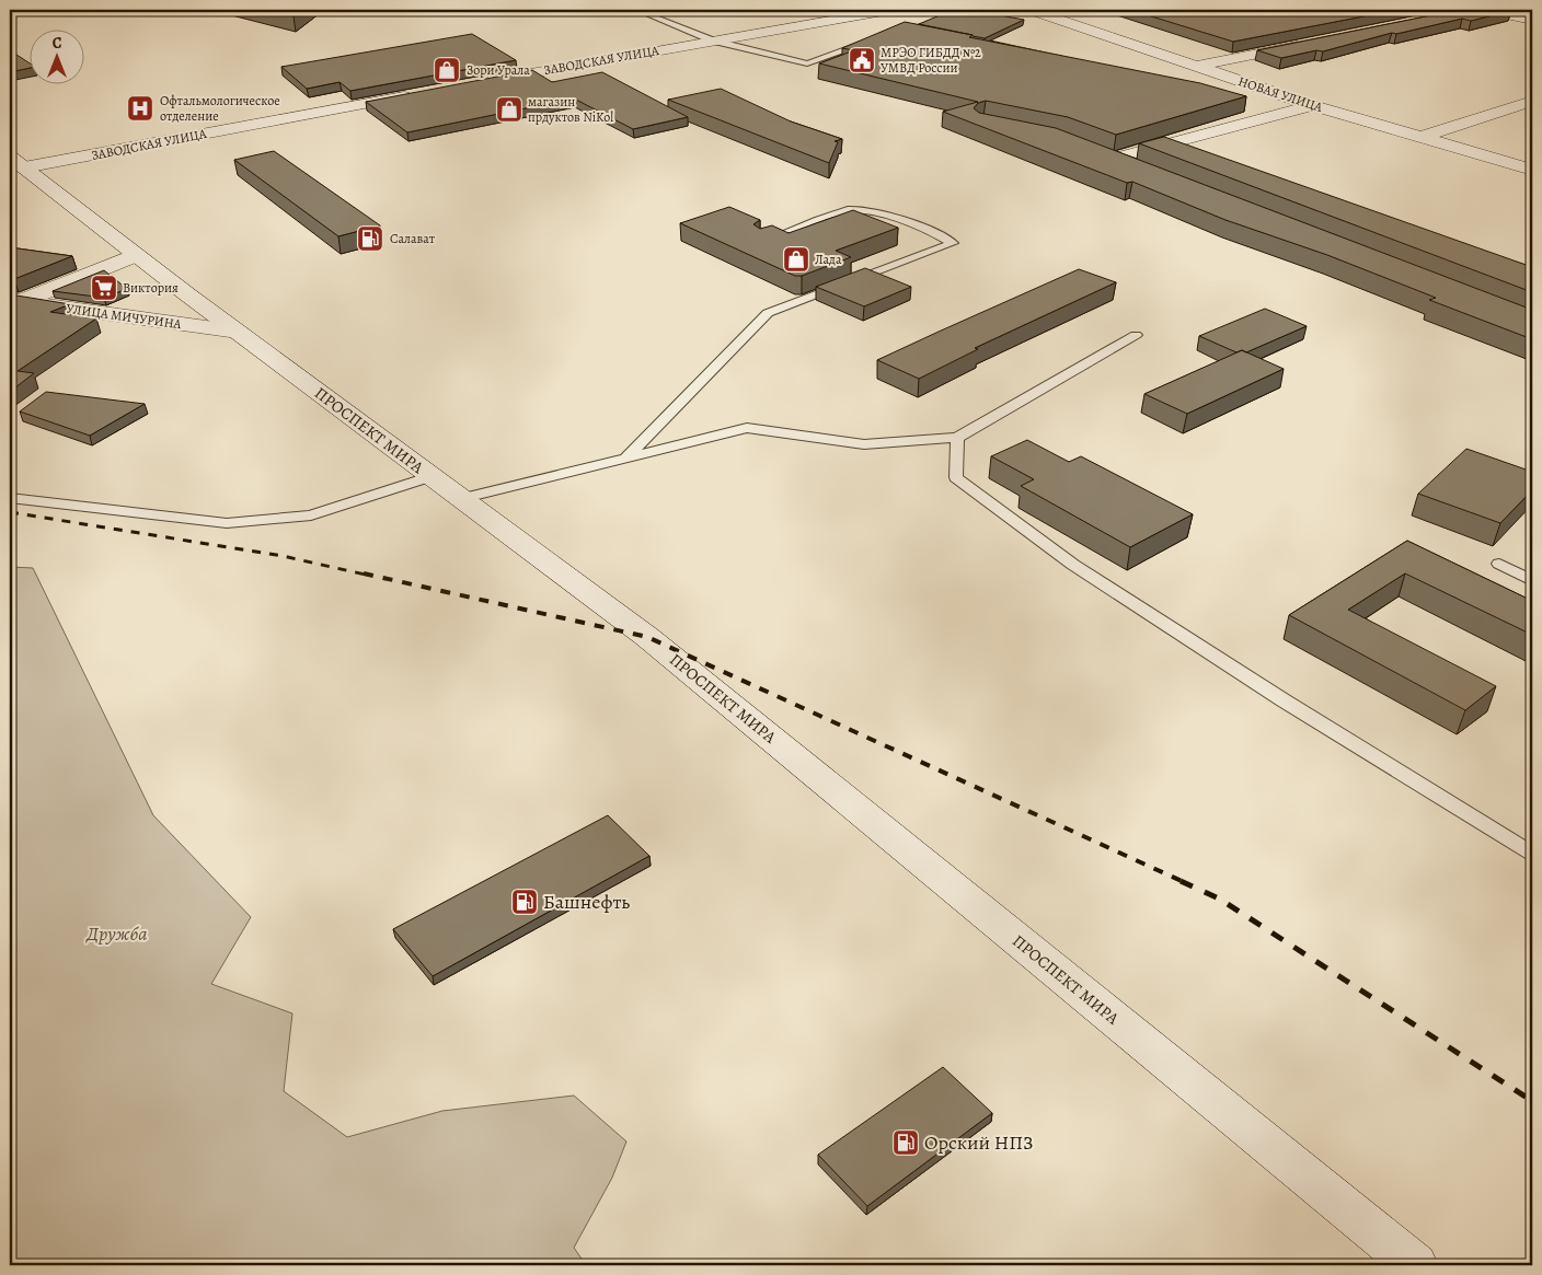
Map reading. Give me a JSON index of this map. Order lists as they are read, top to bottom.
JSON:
{
  "streets": {
    "street": [
      "ЗАВОДСКАЯ УЛИЦА",
      "НОВАЯ УЛИЦА",
      "УЛИЦА МИЧУРИНА",
      "ПРОСПЕКТ МИРА"
    ]
  },
  "crossings": [
    ["ЗАВОДСКАЯ УЛИЦА", "ПРОСПЕКТ МИРА"],
    ["УЛИЦА МИЧУРИНА", "ПРОСПЕКТ МИРА"]
  ],
  "parks": ["Дружба"],
  "places": {
    "public building": ["МРЭО ГИБДД №2 УМВД России"],
    "shop": ["Зори Урала", "магазин прдуктов NiKol", "Лада"],
    "hospital": ["Офтальмологическое отделение"],
    "fuel station": ["Салават", "Башнефть", "Орский НПЗ"],
    "supermarket": ["Виктория"]
  },
  "north": "top"
}
